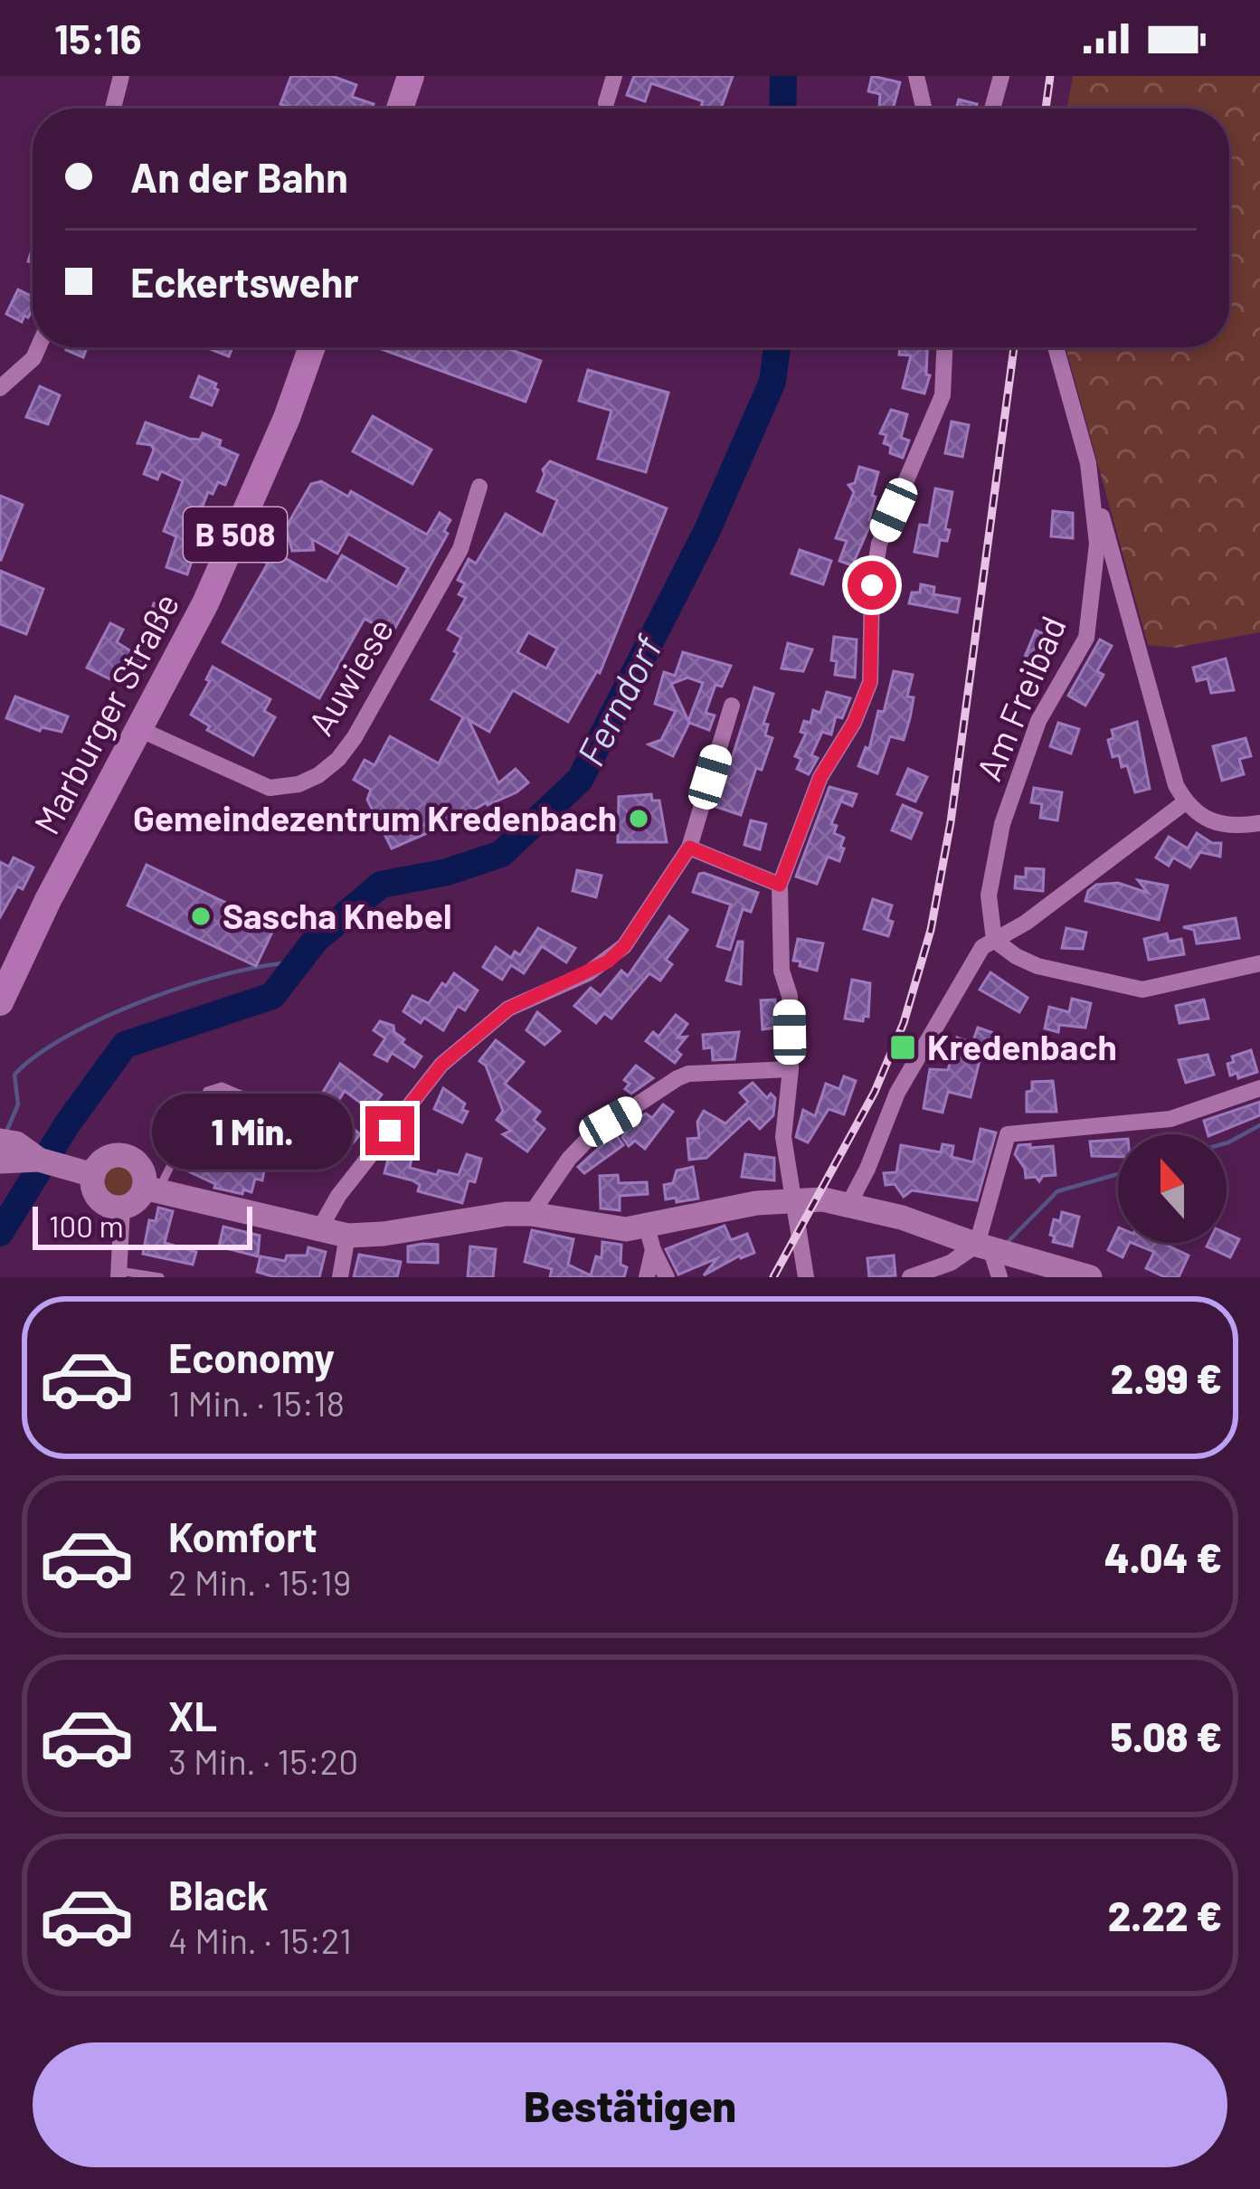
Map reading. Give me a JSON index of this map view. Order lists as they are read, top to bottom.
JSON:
{
  "streets": {
    "main road": ["B 508", "Marburger Straße"],
    "street": ["Auwiese", "Am Freibad"]
  },
  "crossings": [
    ["Auwiese", "Marburger Straße"]
  ],
  "water": ["Ferndorf"],
  "places": {
    "other": ["Gemeindezentrum Kredenbach", "Sascha Knebel"],
    "transit": ["Kredenbach"]
  },
  "scale_bar": "100 m",
  "north": "top",
  "page": {
    "status": "15:16",
    "banner": ["An der Bahn", "Eckertswehr"],
    "bubble": "1 Min.",
    "scale": "100 m",
    "list": [
      {
        "name": "Economy",
        "note": "1 Min. · 15:18",
        "value": "2.99 €"
      },
      {
        "name": "Komfort",
        "note": "2 Min. · 15:19",
        "value": "4.04 €"
      },
      {
        "name": "XL",
        "note": "3 Min. · 15:20",
        "value": "5.08 €"
      },
      {
        "name": "Black",
        "note": "4 Min. · 15:21",
        "value": "2.22 €"
      }
    ],
    "buttons": "Bestätigen"
  }
}
